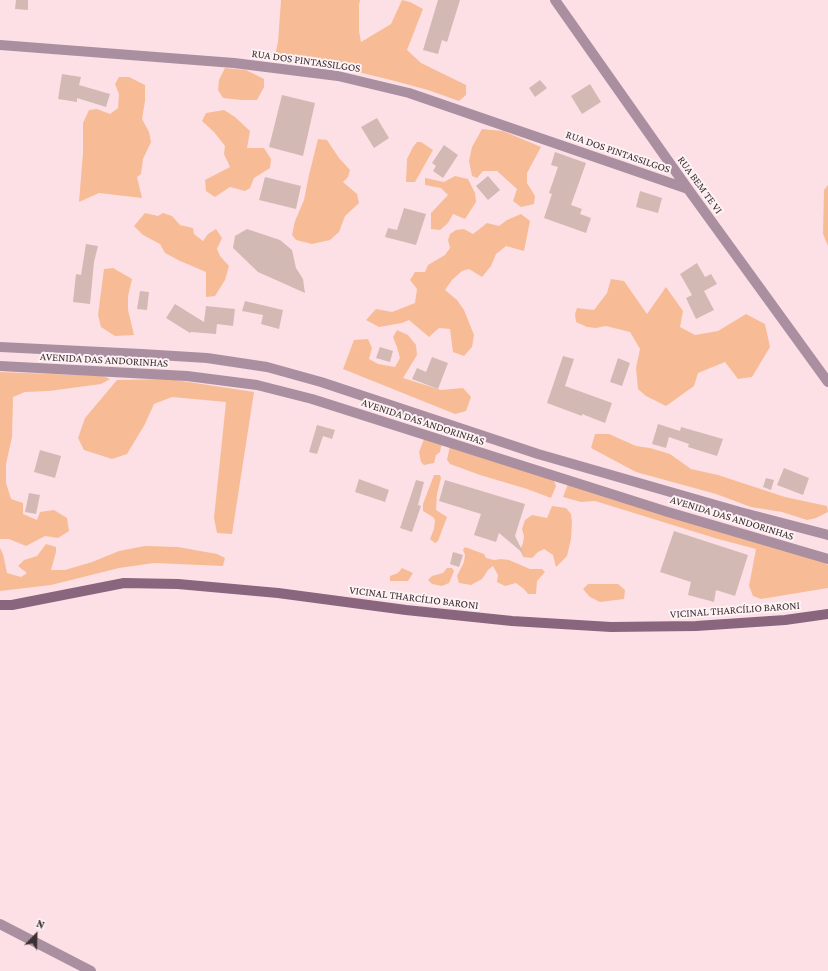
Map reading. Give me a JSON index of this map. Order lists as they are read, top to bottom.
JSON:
{
  "streets": {
    "main road": ["VICINAL THARCÍLIO BARONI"],
    "street": ["RUA DOS PINTASSILGOS", "RUA BEM TE VI", "AVENIDA DAS ANDORINHAS"]
  },
  "crossings": [
    ["RUA DOS PINTASSILGOS", "RUA BEM TE VI"]
  ],
  "north": "top right"
}
